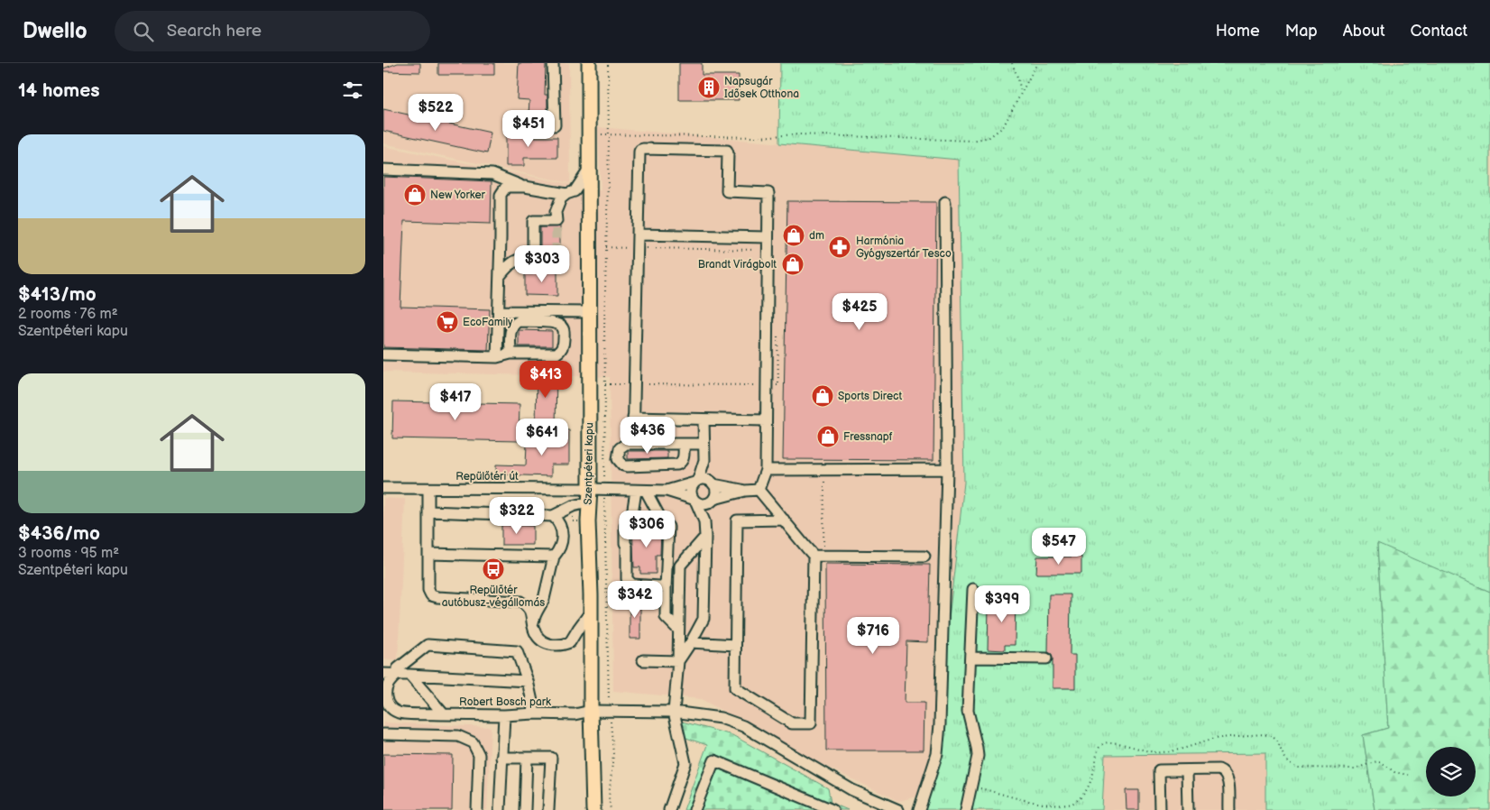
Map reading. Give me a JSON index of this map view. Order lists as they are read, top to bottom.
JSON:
{
  "streets": {
    "main road": ["Szentpéteri kapu"],
    "street": ["Repülőtéri út", "Robert Bosch park"]
  },
  "crossings": [
    ["Szentpéteri kapu", "Repülőtéri út"],
    ["Szentpéteri kapu", "Robert Bosch park"]
  ],
  "places": {
    "building": ["Napsugár Idősek Otthona"],
    "shop": [
      "New Yorker",
      "dm",
      "Brandt Virágbolt",
      "Sports Direct",
      "Fressnapf"
    ],
    "pharmacy": ["Harmónia Gyógyszertár Tesco"],
    "supermarket": ["EcoFamily"],
    "bus stop": ["Repülőtér autóbusz-végállomás"]
  },
  "page": {
    "header": "Dwello",
    "search": "Search here",
    "nav": [
      "Home",
      "Map",
      "About",
      "Contact"
    ],
    "heading": "14 homes",
    "price": [
      "$522",
      "$451",
      "$303",
      "$425",
      "$413",
      "$417",
      "$436",
      "$641",
      "$322",
      "$306",
      "$547",
      "$342",
      "$399",
      "$716"
    ],
    "list": [
      {
        "name": "$413/mo",
        "note": "2 rooms · 76 m² · Szentpéteri kapu"
      },
      {
        "name": "$436/mo",
        "note": "3 rooms · 95 m² · Szentpéteri kapu"
      }
    ]
  }
}
